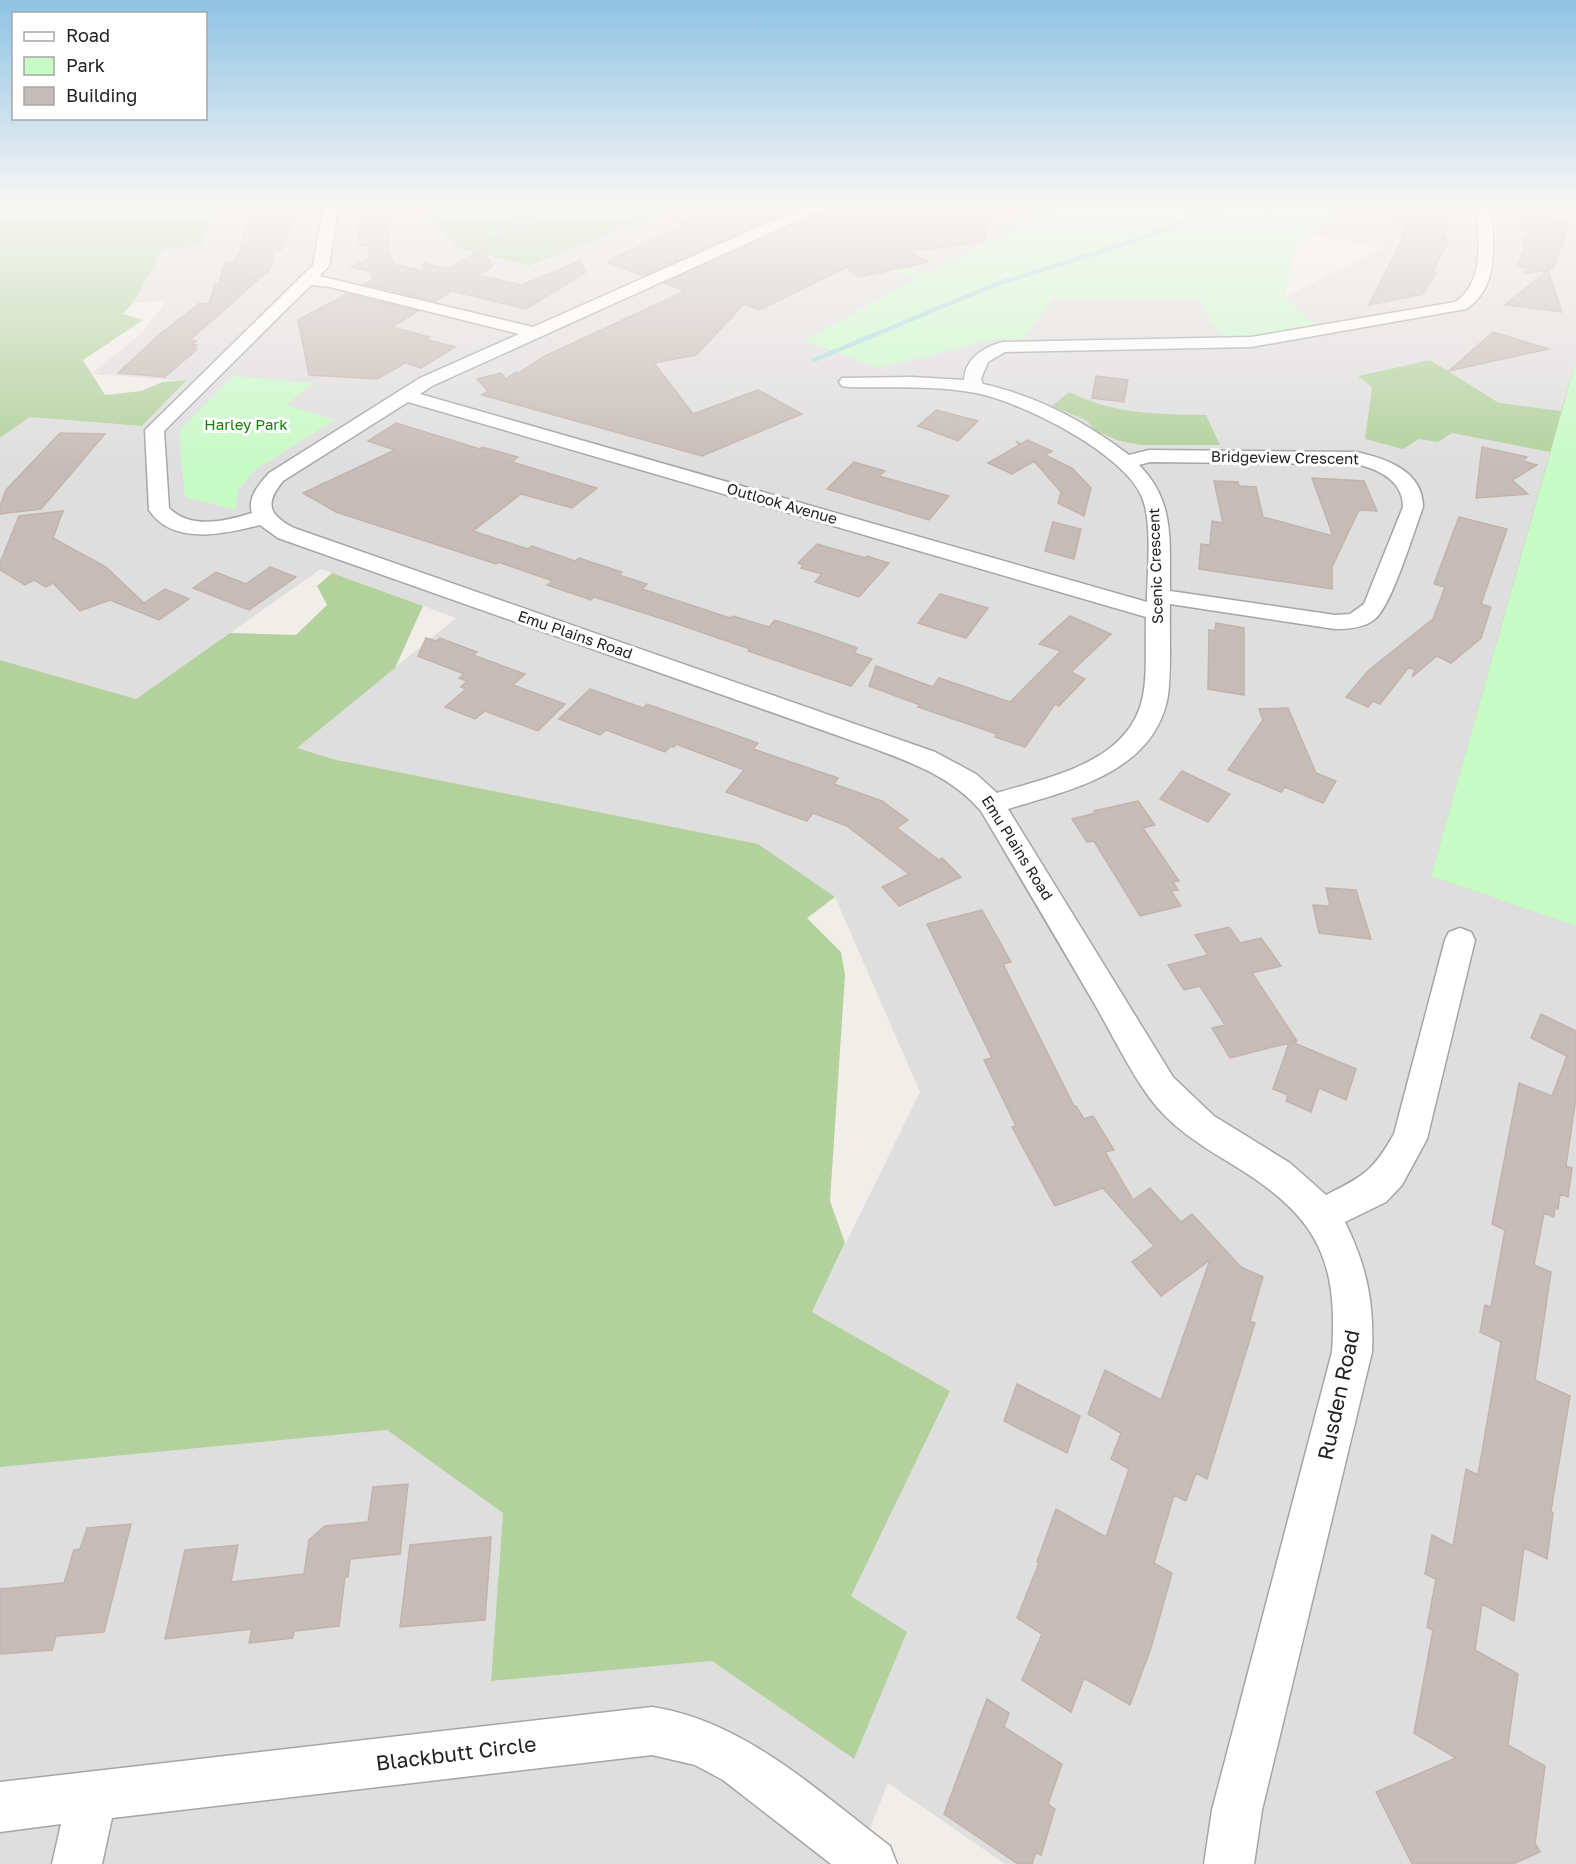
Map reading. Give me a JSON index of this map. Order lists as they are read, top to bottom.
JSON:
{
  "streets": {
    "street": [
      "Bridgeview Crescent",
      "Outlook Avenue",
      "Scenic Crescent",
      "Emu Plains Road",
      "Rusden Road",
      "Blackbutt Circle"
    ]
  },
  "crossings": [
    ["Bridgeview Crescent", "Outlook Avenue"],
    ["Bridgeview Crescent", "Scenic Crescent"],
    ["Outlook Avenue", "Scenic Crescent"],
    ["Scenic Crescent", "Emu Plains Road"],
    ["Emu Plains Road", "Rusden Road"]
  ],
  "parks": ["Harley Park"],
  "legend": ["Road", "Park", "Building"]
}
